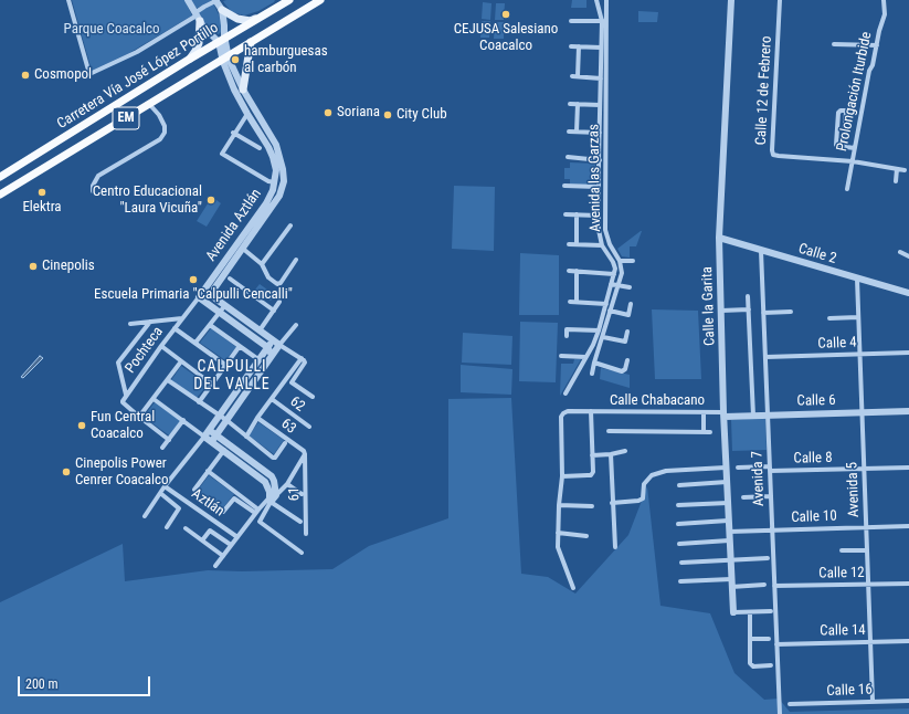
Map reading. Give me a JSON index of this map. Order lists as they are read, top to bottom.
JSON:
{
  "streets": {
    "main road": ["Carretera Vía José López Portillo", "EM"],
    "street": [
      "Calle 12 de Febrero",
      "Prolongación Iturbide",
      "Avenida las Garzas",
      "Avenida Aztlán",
      "Calle 2",
      "Calle la Garita",
      "Calle 4",
      "Pochteca",
      "Calle Chabacano",
      "Calle 6",
      "62",
      "63",
      "Calle 8",
      "Avenida 7",
      "Avenida 5",
      "61",
      "Aztlán",
      "Calle 10",
      "Calle 12",
      "Calle 14",
      "Calle 16"
    ]
  },
  "crossings": [
    ["Carretera Vía José López Portillo", "Avenida Aztlán"],
    ["Calle 12 de Febrero", "Prolongación Iturbide"],
    ["Avenida Aztlán", "Pochteca"],
    ["Calle 2", "Calle la Garita"],
    ["Calle 2", "Avenida 7"],
    ["Calle 2", "Avenida 5"],
    ["Calle la Garita", "Calle Chabacano"],
    ["Calle la Garita", "Calle 6"],
    ["Calle la Garita", "Calle 10"],
    ["Calle 4", "Avenida 7"],
    ["Calle 4", "Avenida 5"],
    ["Calle Chabacano", "Calle 6"],
    ["Calle 6", "Avenida 7"],
    ["Calle 6", "Avenida 5"],
    ["63", "61"],
    ["Calle 8", "Avenida 7"],
    ["Calle 8", "Avenida 5"],
    ["Avenida 7", "Calle 10"],
    ["Avenida 7", "Calle 12"],
    ["Avenida 7", "Calle 14"],
    ["Avenida 5", "Calle 10"],
    ["Avenida 5", "Calle 12"],
    ["Avenida 5", "Calle 14"],
    ["Avenida 5", "Calle 16"]
  ],
  "districts": ["CALPULLI DEL VALLE"],
  "parks": ["Parque Coacalco"],
  "places": [
    "CEJUSA Salesiano Coacalco",
    "hamburguesas al carbón",
    "Cosmopol",
    "Soriana",
    "City Club",
    "Elektra",
    "Centro Educacional \"Laura Vicuña\"",
    "Cinepolis",
    "Escuela Primaria \"Calpulli Cencalli\"",
    "Fun Central Coacalco",
    "Cinepolis Power Cenrer Coacalco"
  ],
  "scale_bar": "200 m"
}
